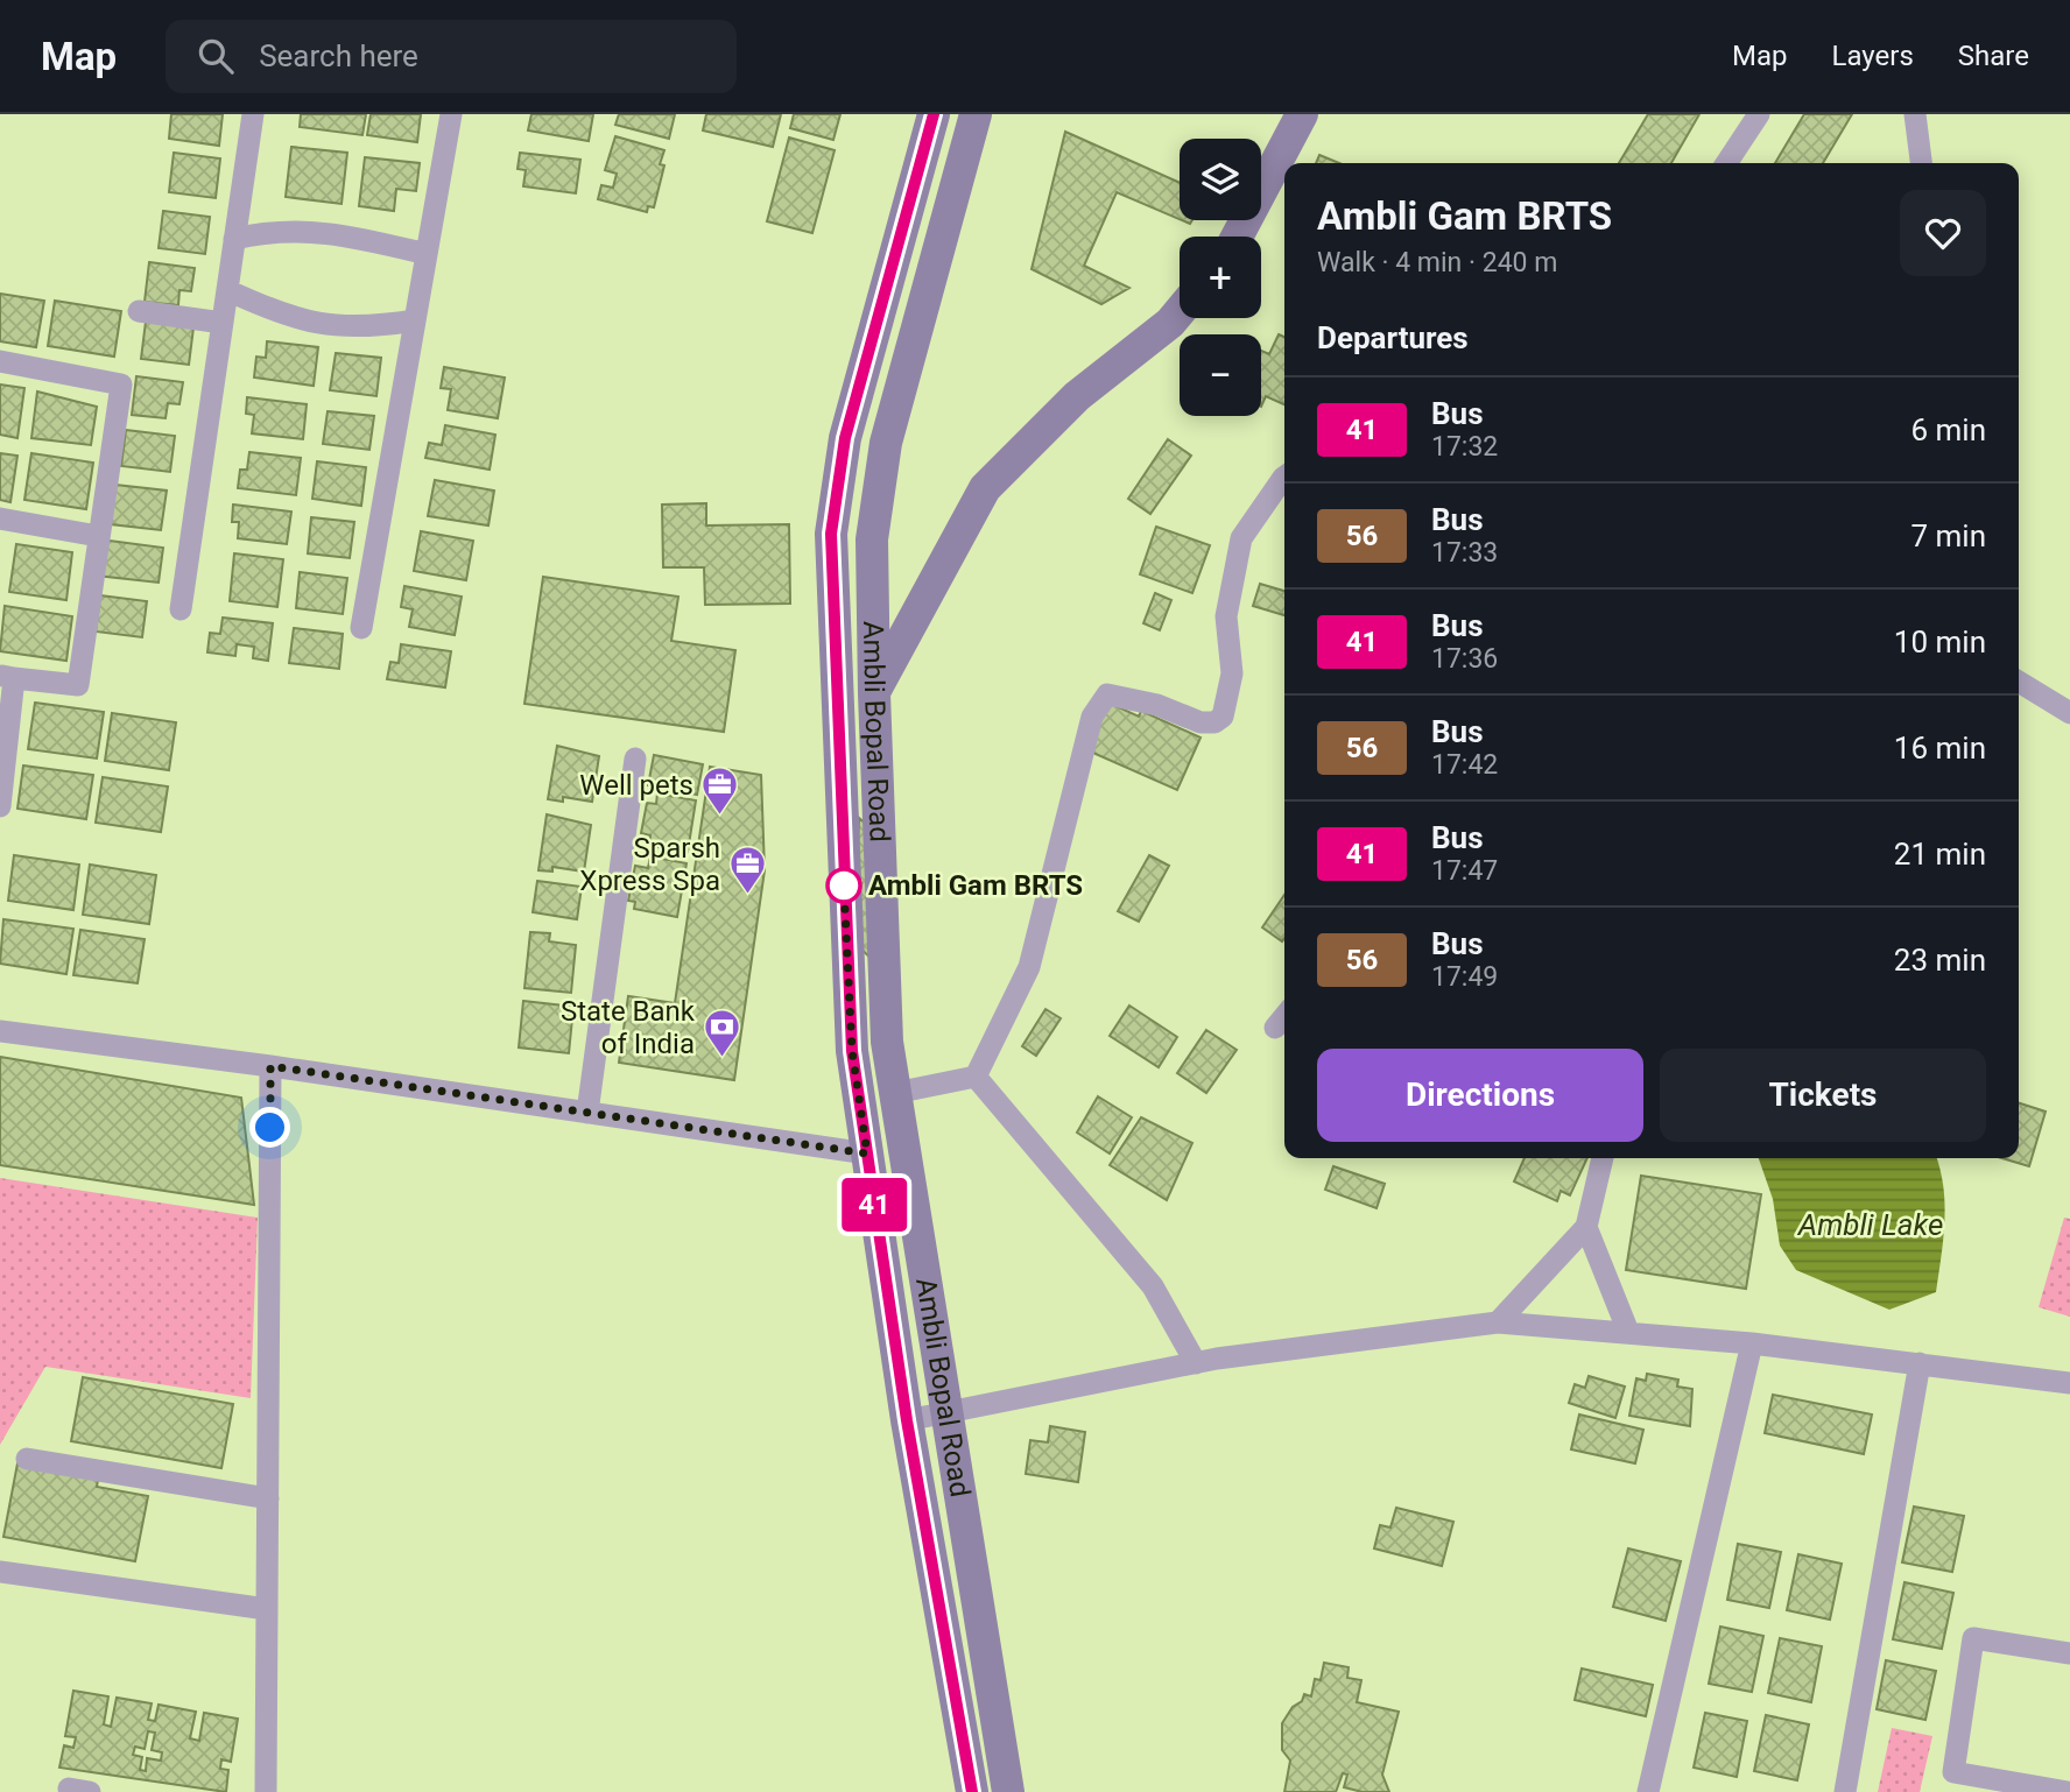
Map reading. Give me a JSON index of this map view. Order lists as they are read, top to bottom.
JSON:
{
  "streets": {
    "street": ["Ambli Bopal Road"]
  },
  "water": ["Ambli Lake"],
  "places": {
    "office": ["Well pets", "Sparsh Xpress Spa"],
    "other": ["Ambli Gam BRTS"],
    "bank": ["State Bank of India"]
  },
  "lines": ["bus line 41"],
  "page": {
    "header": "Map",
    "search": "Search here",
    "nav": ["Map", "Layers", "Share"],
    "on_map": "41",
    "map_buttons": ["+", "−"],
    "heading": [
      ["Ambli Gam BRTS", "Walk · 4 min · 240 m"],
      "Departures"
    ],
    "list": [
      {
        "mark": "41",
        "name": "Bus",
        "note": "17:32",
        "value": "6 min"
      },
      {
        "mark": "56",
        "name": "Bus",
        "note": "17:33",
        "value": "7 min"
      },
      {
        "mark": "41",
        "name": "Bus",
        "note": "17:36",
        "value": "10 min"
      },
      {
        "mark": "56",
        "name": "Bus",
        "note": "17:42",
        "value": "16 min"
      },
      {
        "mark": "41",
        "name": "Bus",
        "note": "17:47",
        "value": "21 min"
      },
      {
        "mark": "56",
        "name": "Bus",
        "note": "17:49",
        "value": "23 min"
      }
    ],
    "buttons": ["Directions", "Tickets"]
  }
}
